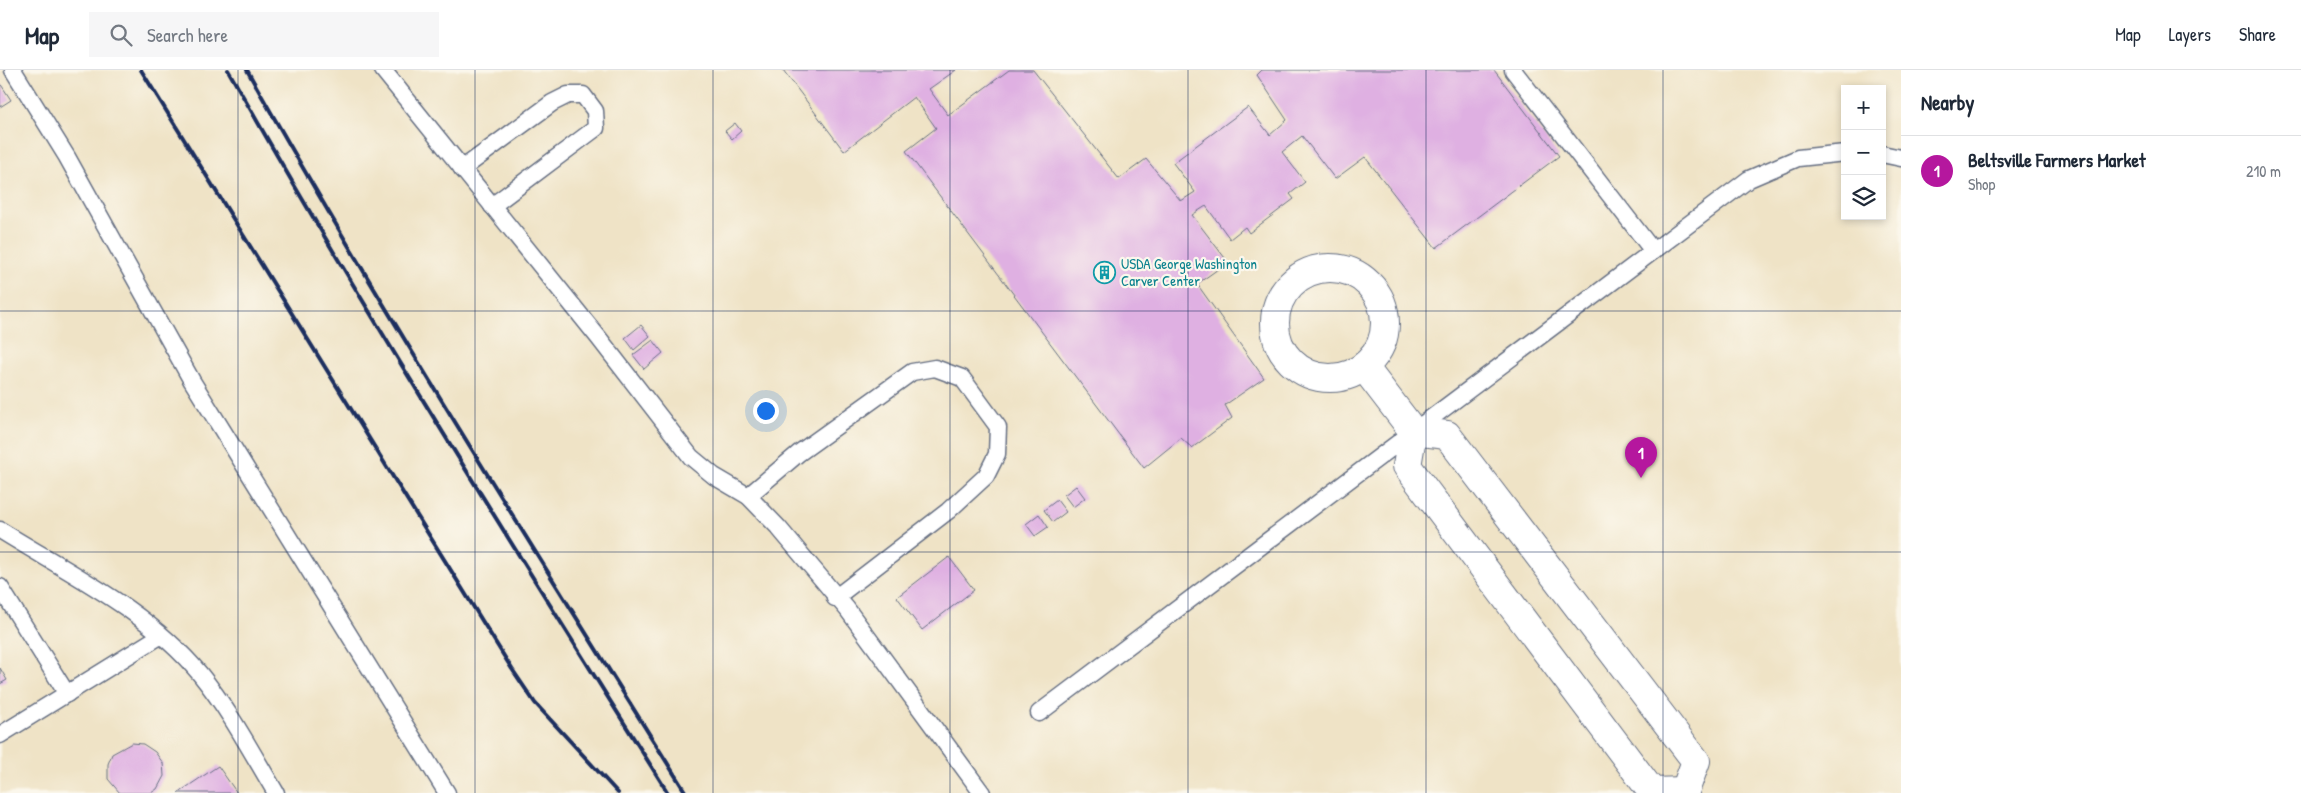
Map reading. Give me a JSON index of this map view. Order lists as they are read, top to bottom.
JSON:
{
  "places": {
    "building": ["USDA George Washington Carver Center"]
  },
  "page": {
    "header": "Map",
    "search": "Search here",
    "nav": ["Map", "Layers", "Share"],
    "heading": "Nearby",
    "map_buttons": ["+", "−"],
    "list": [
      {
        "mark": "1",
        "name": "Beltsville Farmers Market",
        "note": "Shop",
        "value": "210 m"
      }
    ],
    "pins": "1"
  }
}
